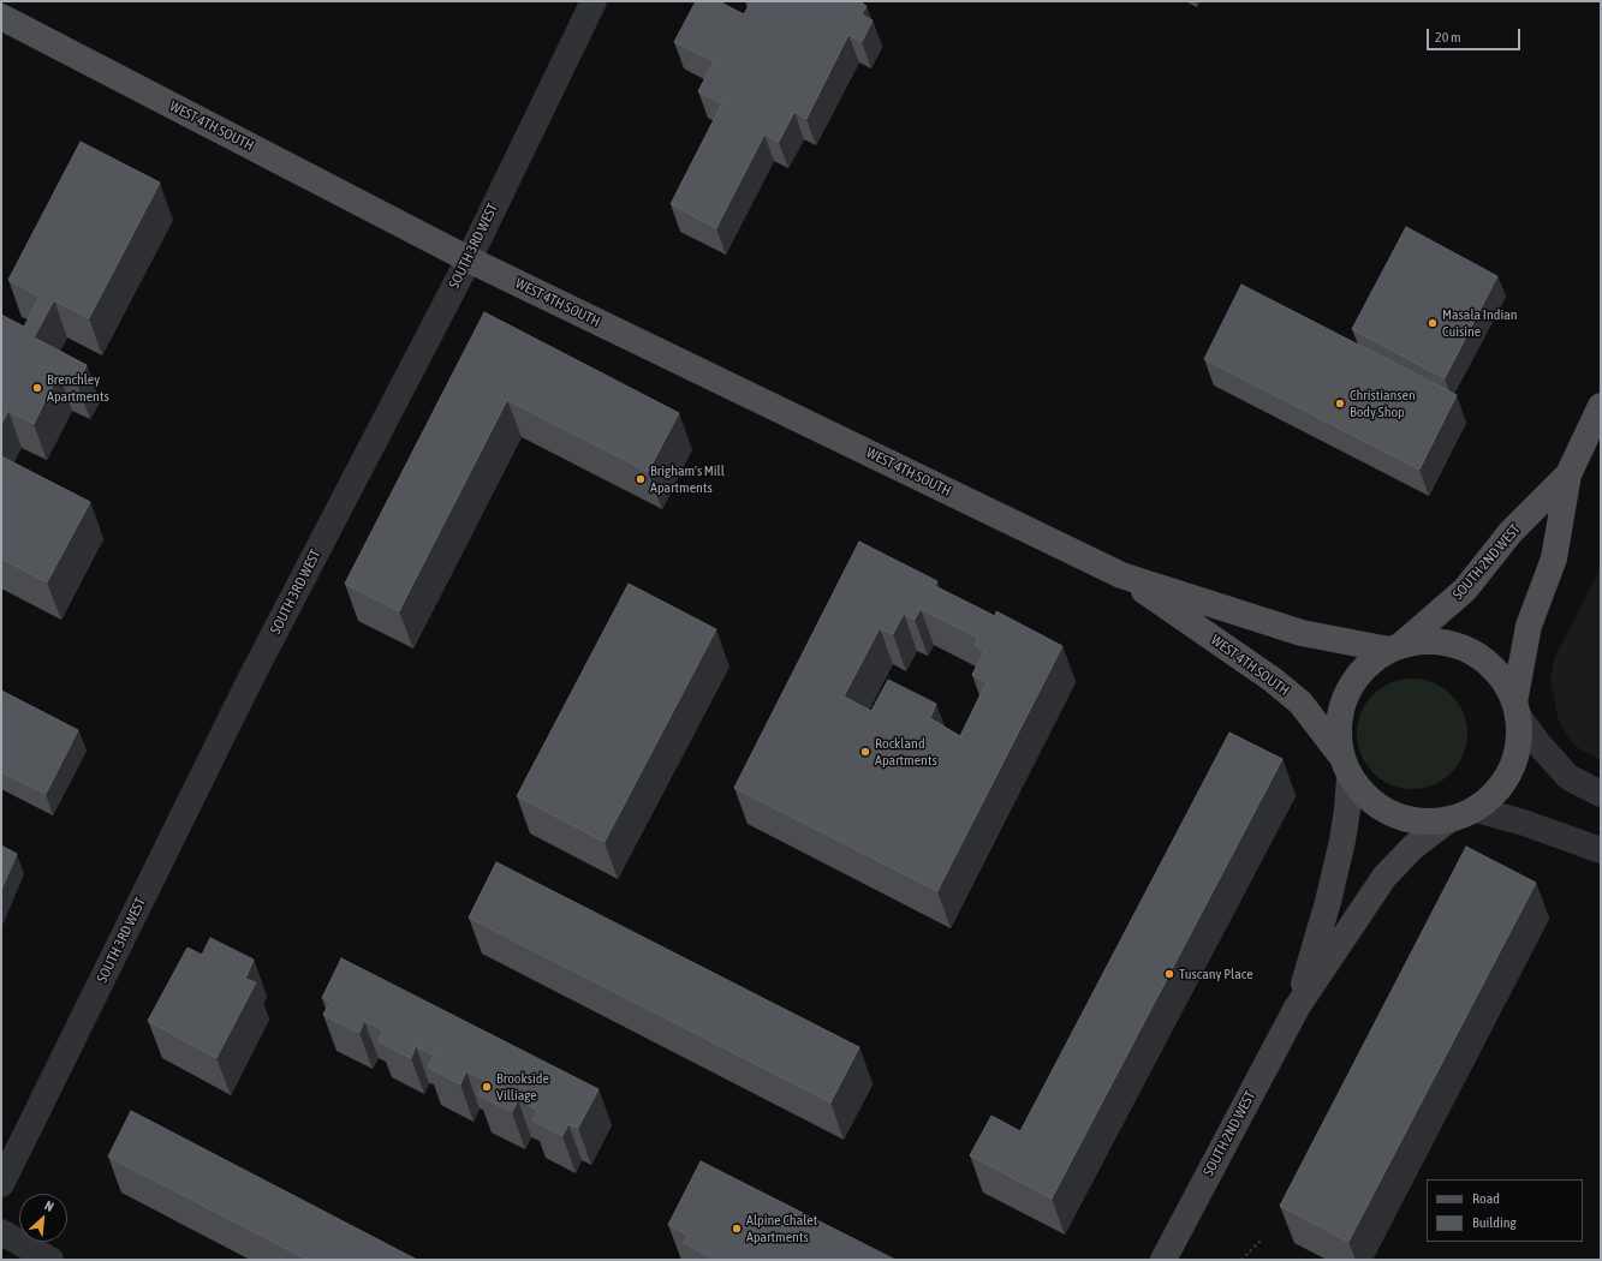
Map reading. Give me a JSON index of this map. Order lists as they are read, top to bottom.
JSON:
{
  "streets": {
    "main road": ["WEST 4TH SOUTH", "SOUTH 2ND WEST"],
    "street": ["SOUTH 3RD WEST"]
  },
  "crossings": [
    ["WEST 4TH SOUTH", "SOUTH 3RD WEST"],
    ["WEST 4TH SOUTH", "SOUTH 2ND WEST"]
  ],
  "places": [
    "Masala Indian Cuisine",
    "Brenchley Apartments",
    "Christiansen Body Shop",
    "Brigham's Mill Apartments",
    "Rockland Apartments",
    "Tuscany Place",
    "Brookside Villiage",
    "Alpine Chalet Apartments"
  ],
  "legend": ["Road", "Building"],
  "scale_bar": "20 m",
  "north": "top right"
}
